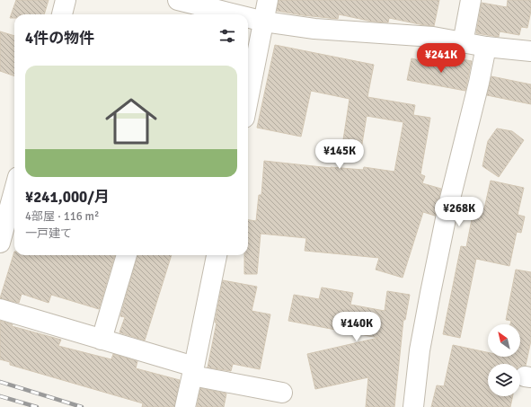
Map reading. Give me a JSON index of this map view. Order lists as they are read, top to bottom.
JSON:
{
  "north": "top left",
  "page": {
    "heading": "4件の物件",
    "price": [
      "¥241K",
      "¥145K",
      "¥268K",
      "¥140K"
    ],
    "list": [
      {
        "name": "¥241,000/月",
        "note": "4部屋 · 116 m² · 一戸建て"
      }
    ]
  }
}
